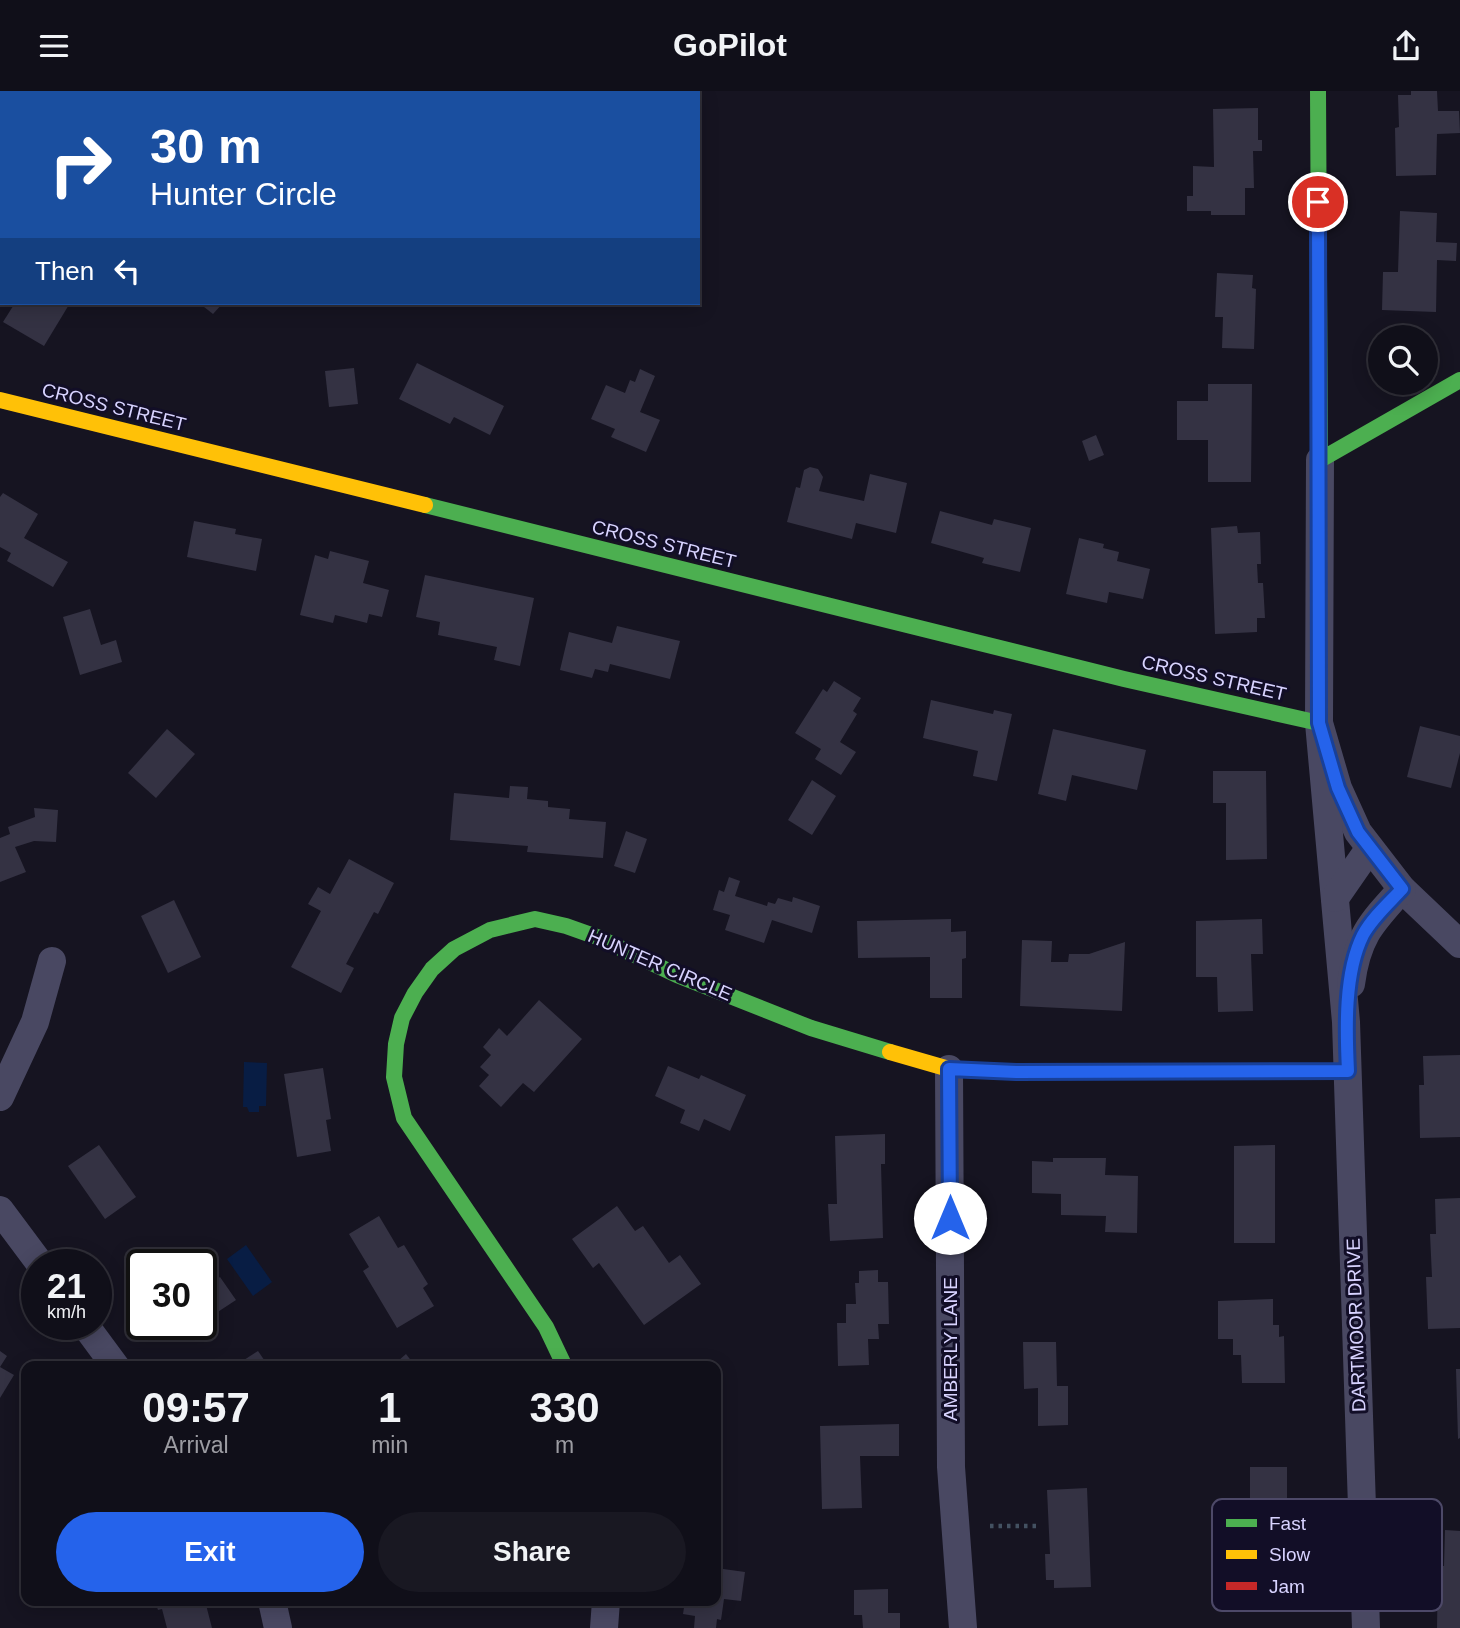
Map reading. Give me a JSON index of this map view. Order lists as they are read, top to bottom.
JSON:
{
  "streets": {
    "street": [
      "CROSS STREET",
      "HUNTER CIRCLE",
      "DARTMOOR DRIVE",
      "AMBERLY LANE"
    ]
  },
  "crossings": [
    ["CROSS STREET", "DARTMOOR DRIVE"],
    ["HUNTER CIRCLE", "DARTMOOR DRIVE"],
    ["HUNTER CIRCLE", "AMBERLY LANE"]
  ],
  "legend": ["Fast", "Slow", "Jam"],
  "page": {
    "header": "GoPilot",
    "turn": ["30 m", "Hunter Circle"],
    "then": "Then",
    "speed": "21 km/h",
    "limit": "30",
    "eta": [
      "09:57",
      "Arrival",
      "1",
      "min",
      "330",
      "m"
    ],
    "buttons": ["Exit", "Share"]
  }
}
